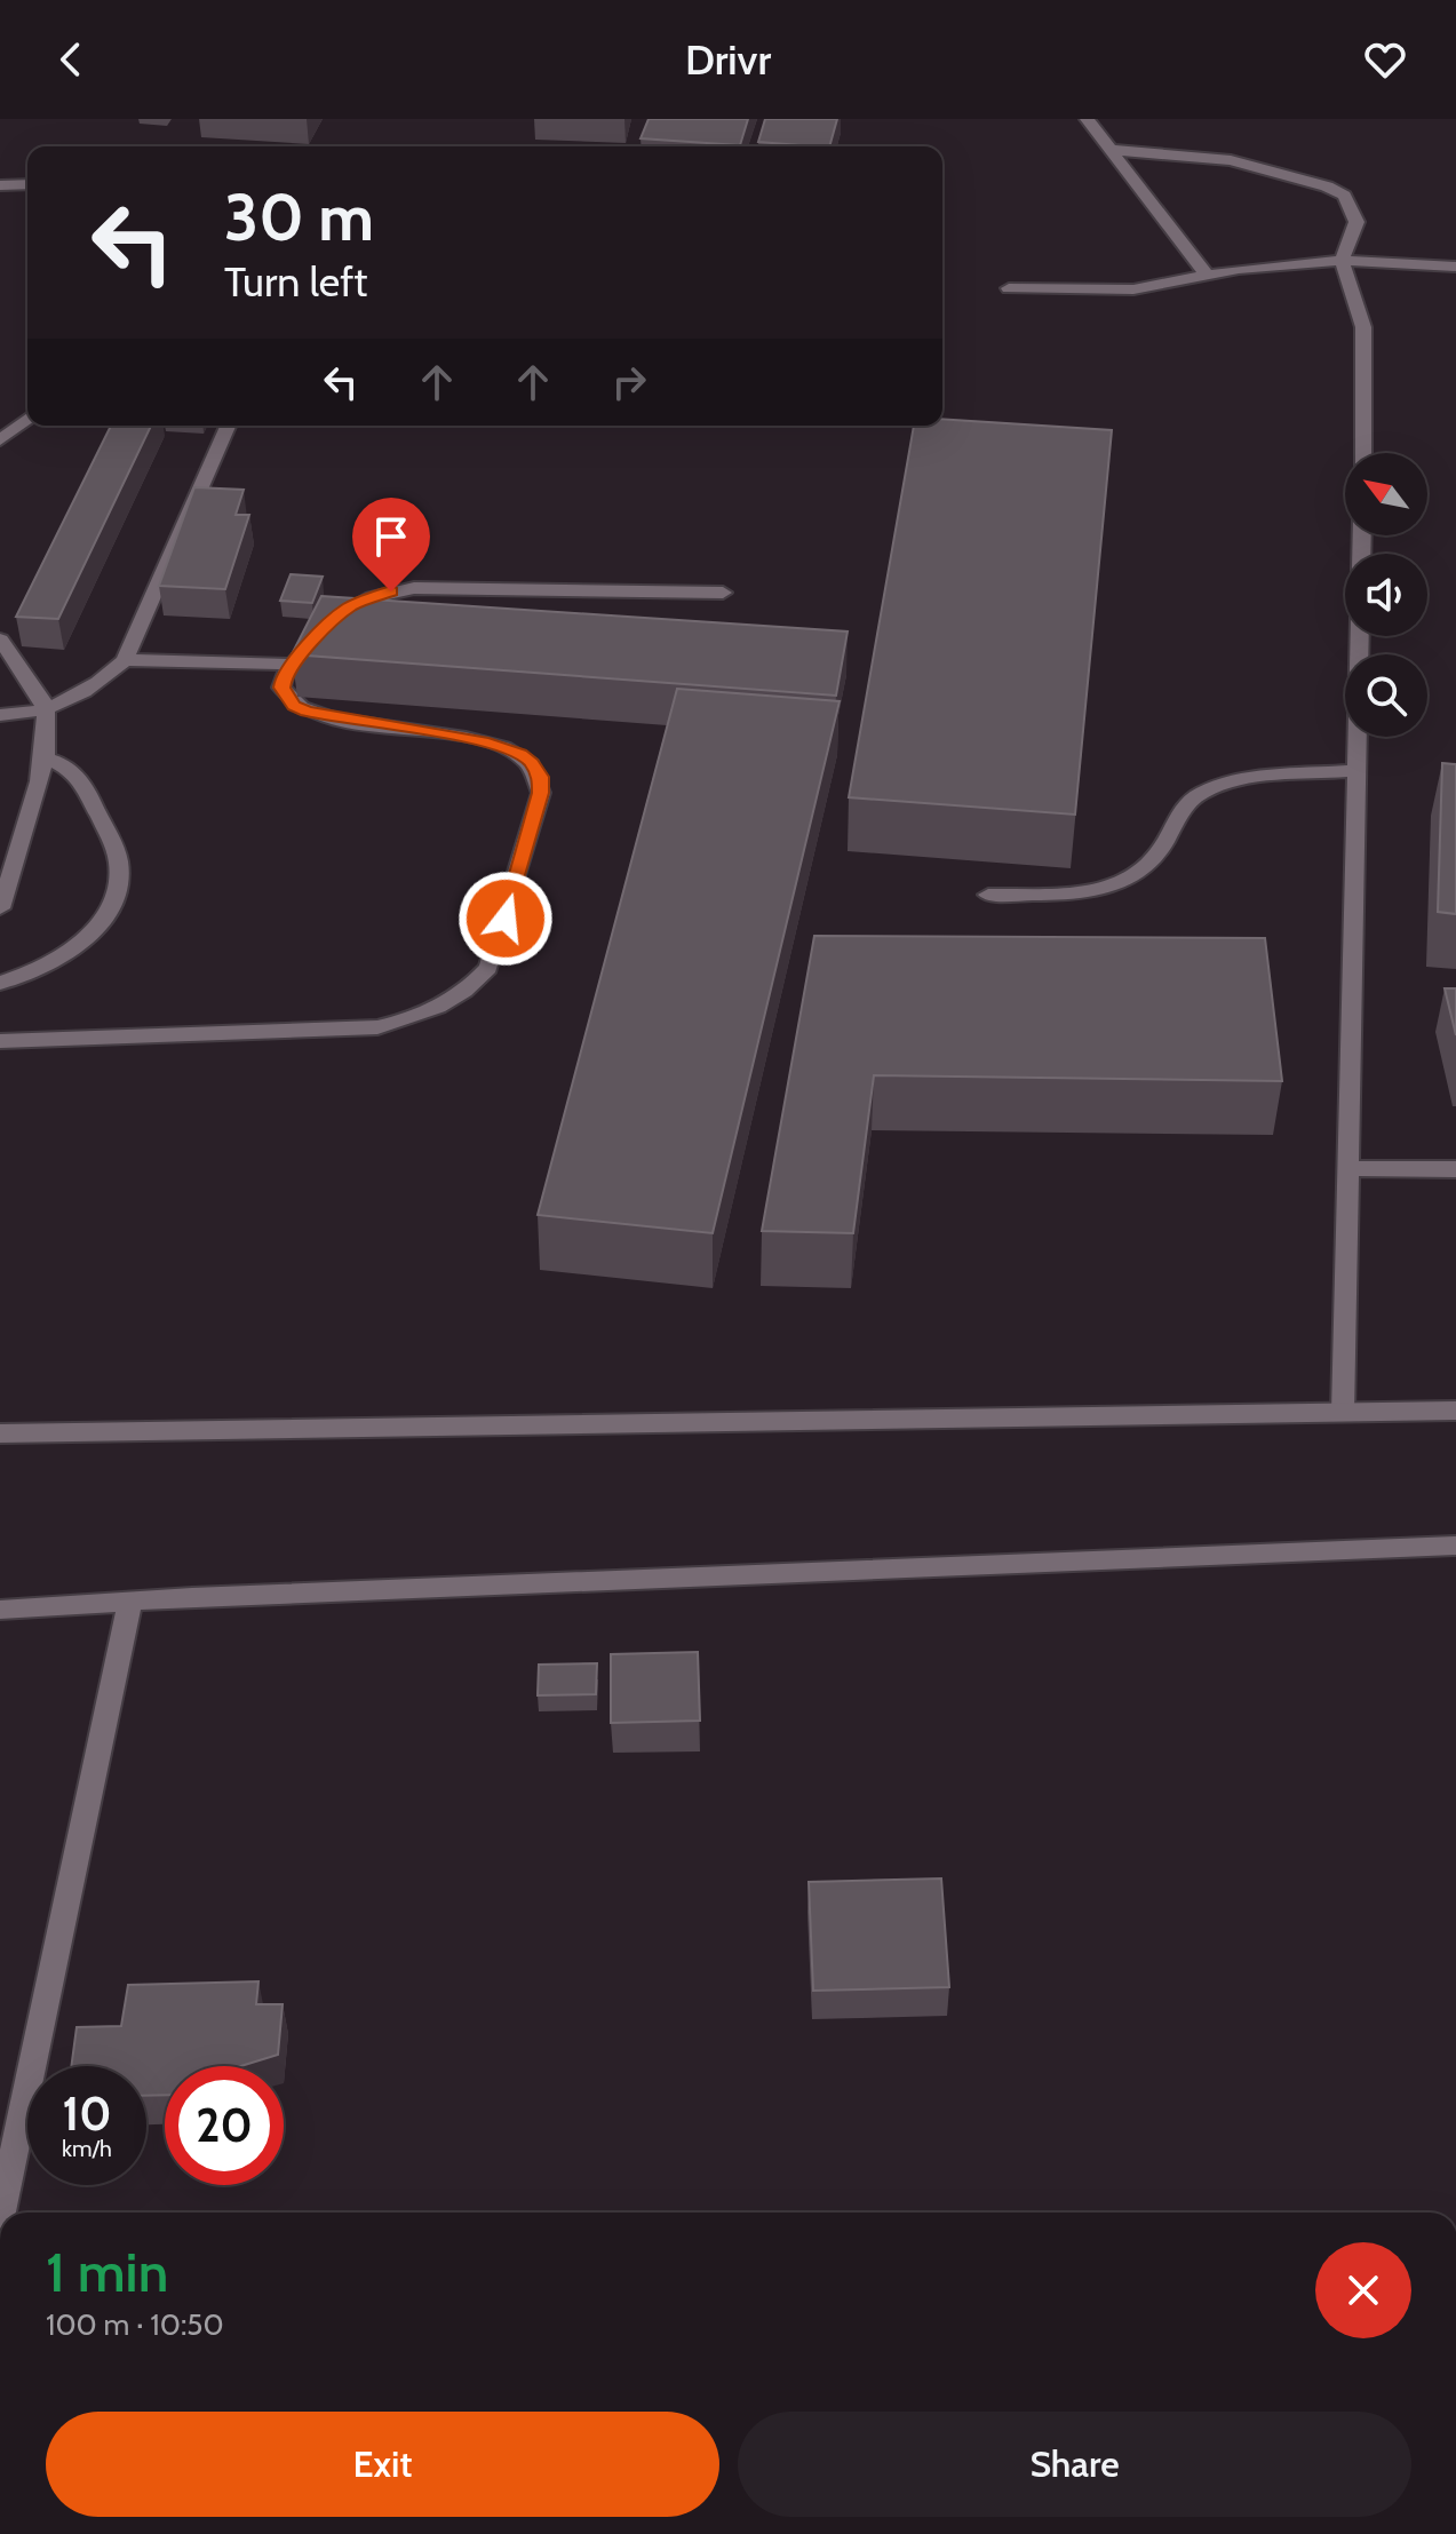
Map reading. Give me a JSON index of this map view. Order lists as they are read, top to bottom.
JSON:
{
  "north": "top left",
  "page": {
    "header": "Drivr",
    "turn": ["30 m", "Turn left"],
    "speed": "10 km/h",
    "limit": "20",
    "heading": ["1 min", "100 m · 10:50"],
    "buttons": ["Exit", "Share"]
  }
}
